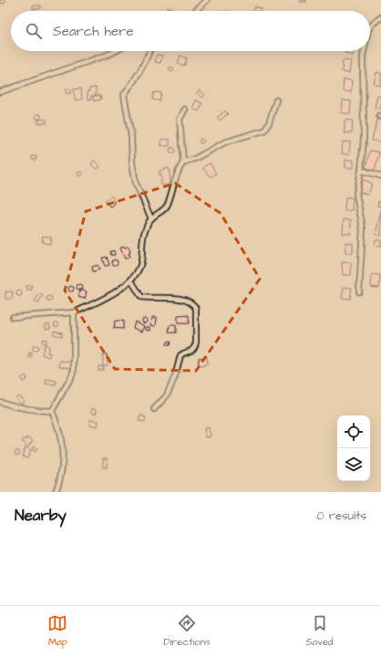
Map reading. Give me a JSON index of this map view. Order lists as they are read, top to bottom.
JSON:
{
  "page": {
    "search": "Search here",
    "heading": ["Nearby", "0 results"],
    "nav": ["Map", "Directions", "Saved"]
  }
}
